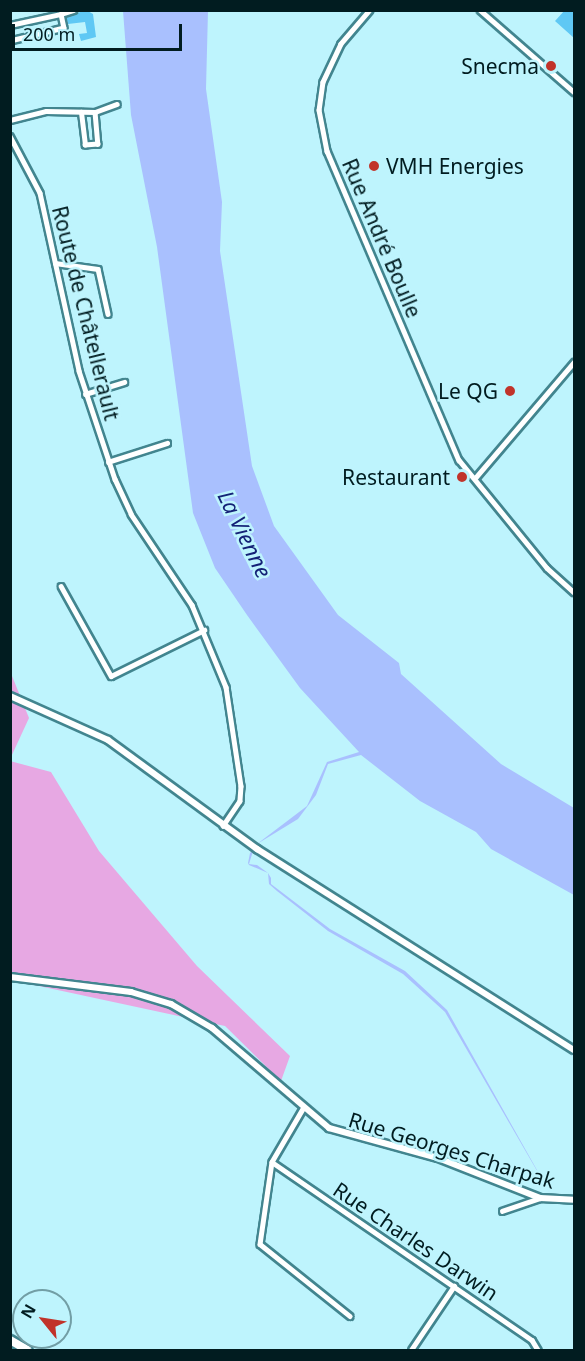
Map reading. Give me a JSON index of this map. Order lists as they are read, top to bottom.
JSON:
{
  "streets": {
    "street": [
      "Rue André Boulle",
      "Route de Châtellerault",
      "Rue Georges Charpak",
      "Rue Charles Darwin"
    ]
  },
  "water": ["La Vienne"],
  "places": [
    "Snecma",
    "VMH Energies",
    "Le QG",
    "Restaurant"
  ],
  "scale_bar": "200 m",
  "north": "top left"
}
